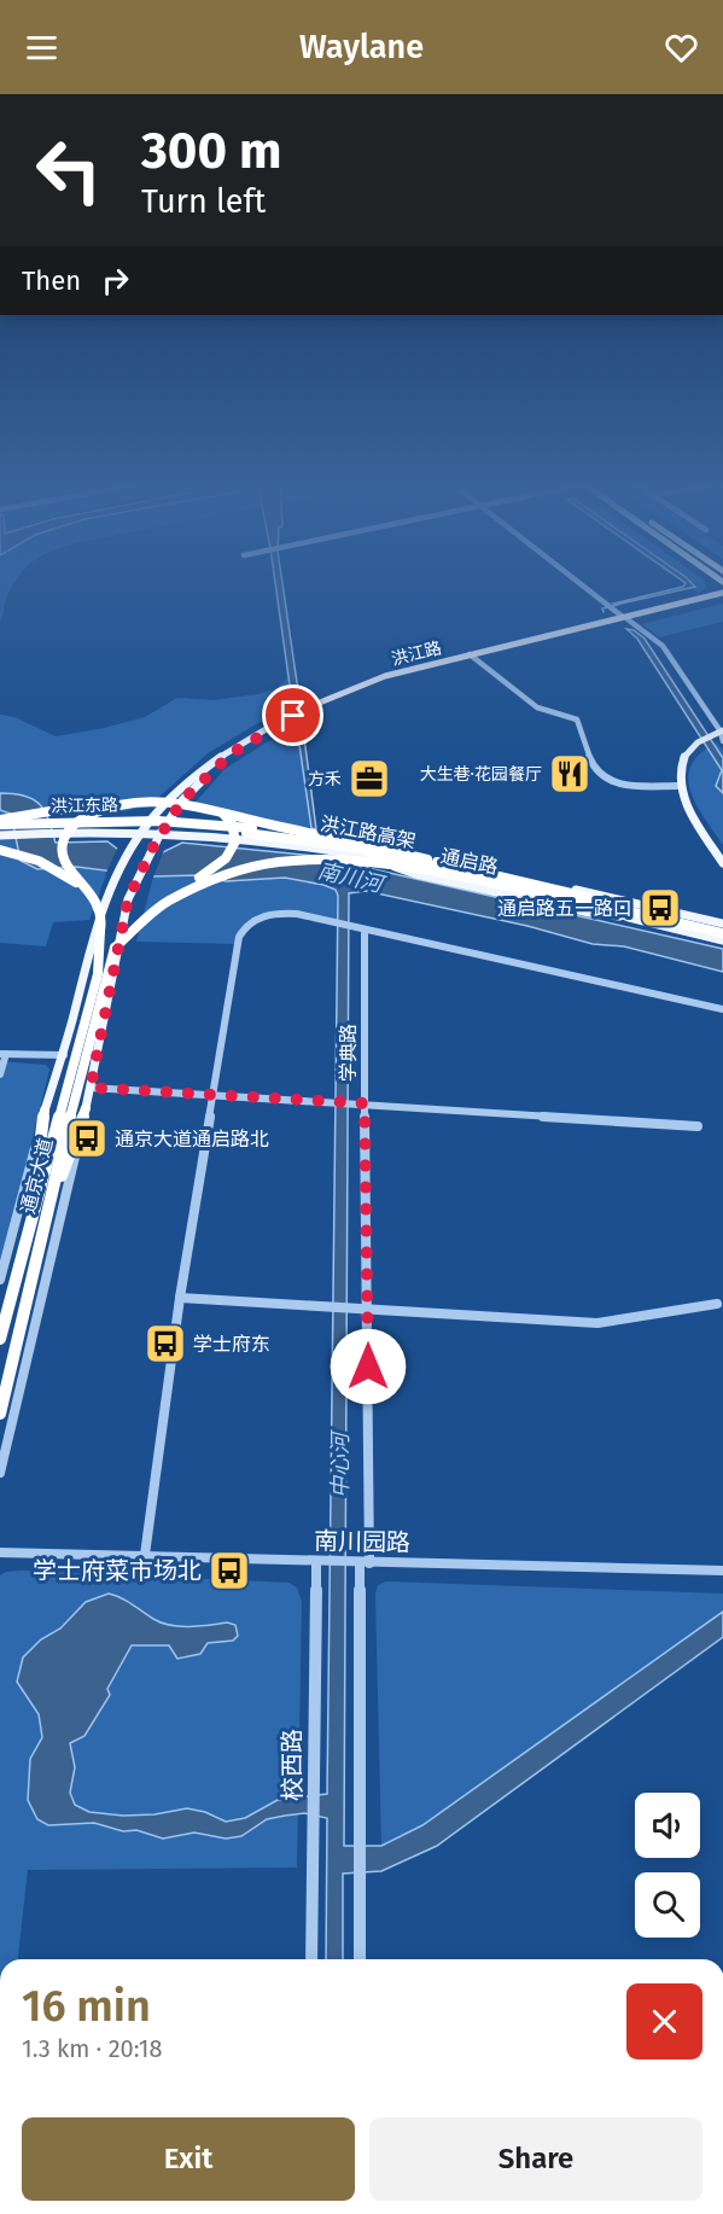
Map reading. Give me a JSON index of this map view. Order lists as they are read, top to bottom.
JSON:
{
  "streets": {
    "highway": ["洪江路高架", "通京大道"],
    "main road": ["洪江路", "洪江东路", "通启路"],
    "street": ["学典路", "南川园路", "校西路"]
  },
  "crossings": [
    ["洪江路", "洪江东路"],
    ["洪江路", "通启路"],
    ["洪江路", "通京大道"],
    ["洪江东路", "洪江路高架"],
    ["洪江东路", "通启路"],
    ["洪江东路", "通京大道"],
    ["洪江路高架", "通启路"],
    ["学典路", "南川园路"],
    ["南川园路", "校西路"]
  ],
  "water": ["南川河", "中心河"],
  "places": {
    "restaurant": ["大生巷·花园餐厅"],
    "office": ["方禾"],
    "bus stop": [
      "通启路五一路口",
      "通京大道通启路北",
      "学士府东",
      "学士府菜市场北"
    ]
  },
  "page": {
    "header": "Waylane",
    "turn": ["300 m", "Turn left"],
    "then": "Then",
    "heading": ["16 min", "1.3 km · 20:18"],
    "buttons": ["Exit", "Share"]
  }
}
